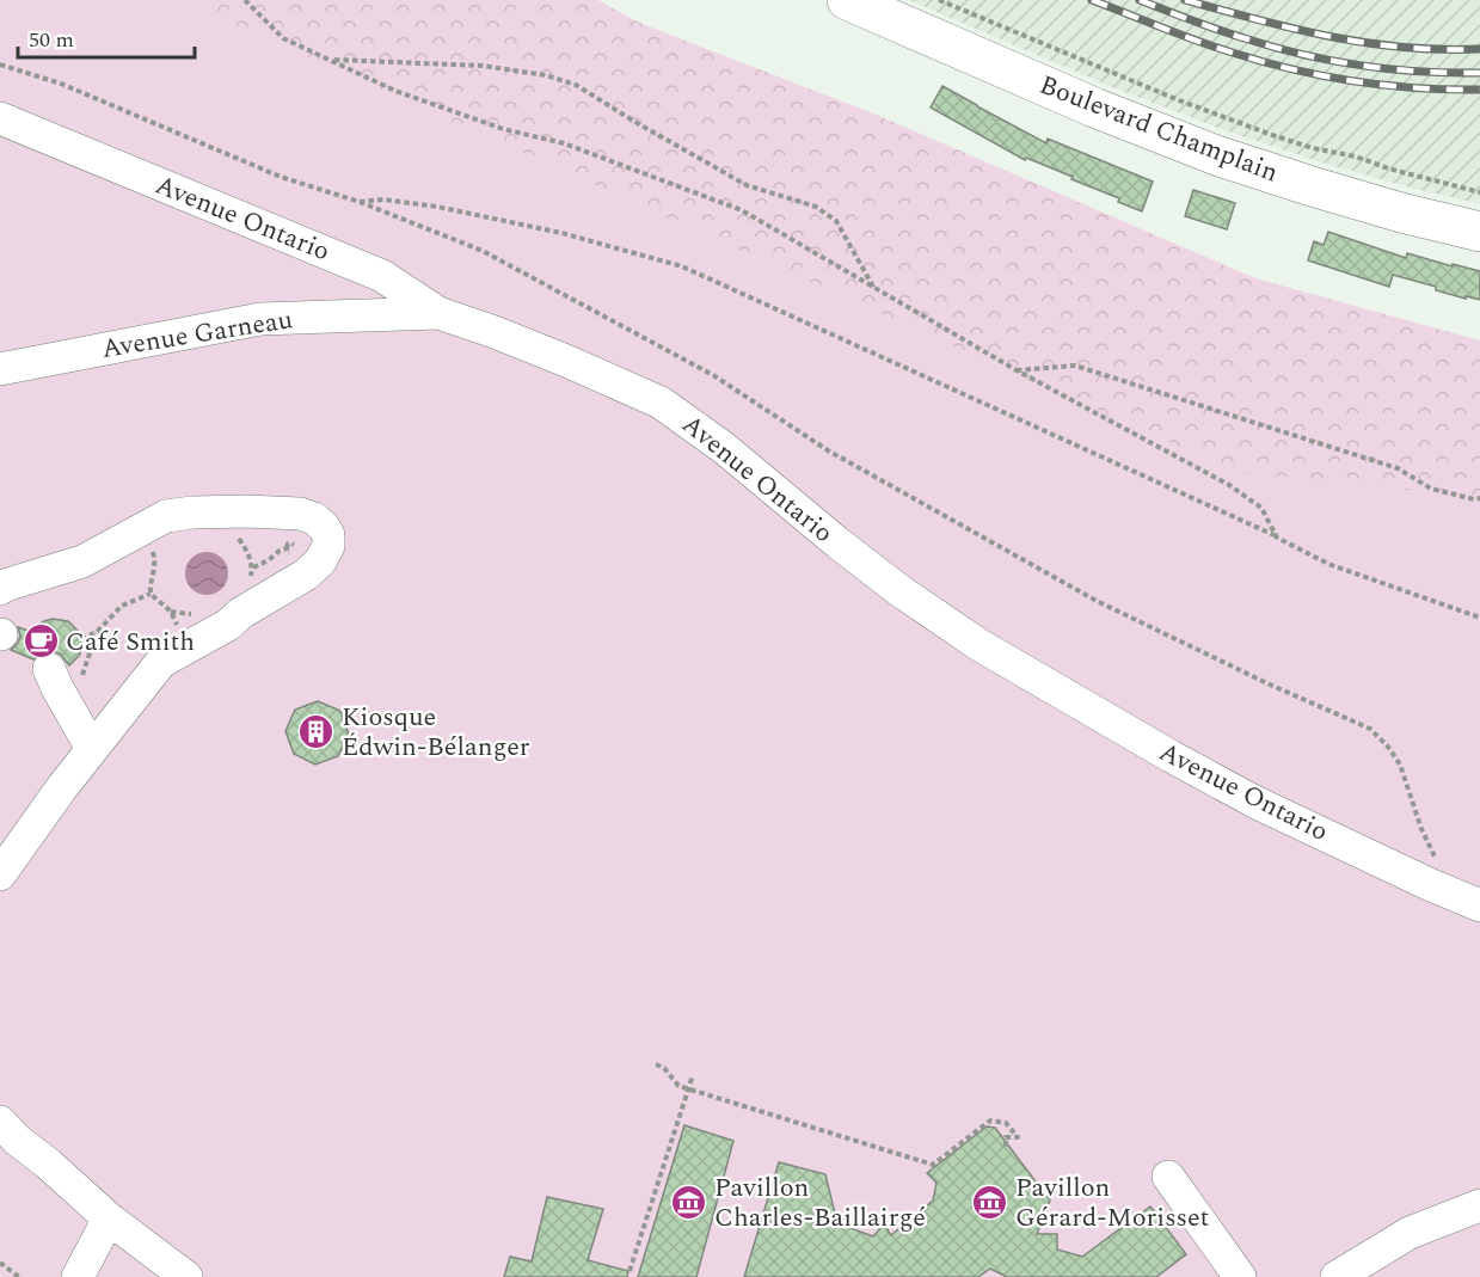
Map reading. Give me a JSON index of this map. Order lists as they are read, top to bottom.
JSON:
{
  "streets": {
    "main road": ["Boulevard Champlain"],
    "street": ["Avenue Ontario", "Avenue Garneau"]
  },
  "crossings": [
    ["Avenue Ontario", "Avenue Garneau"]
  ],
  "places": {
    "cafe": ["Café Smith"],
    "building": ["Kiosque Édwin-Bélanger"],
    "museum": ["Pavillon Charles-Baillairgé", "Pavillon Gérard-Morisset"]
  },
  "scale_bar": "50 m"
}
